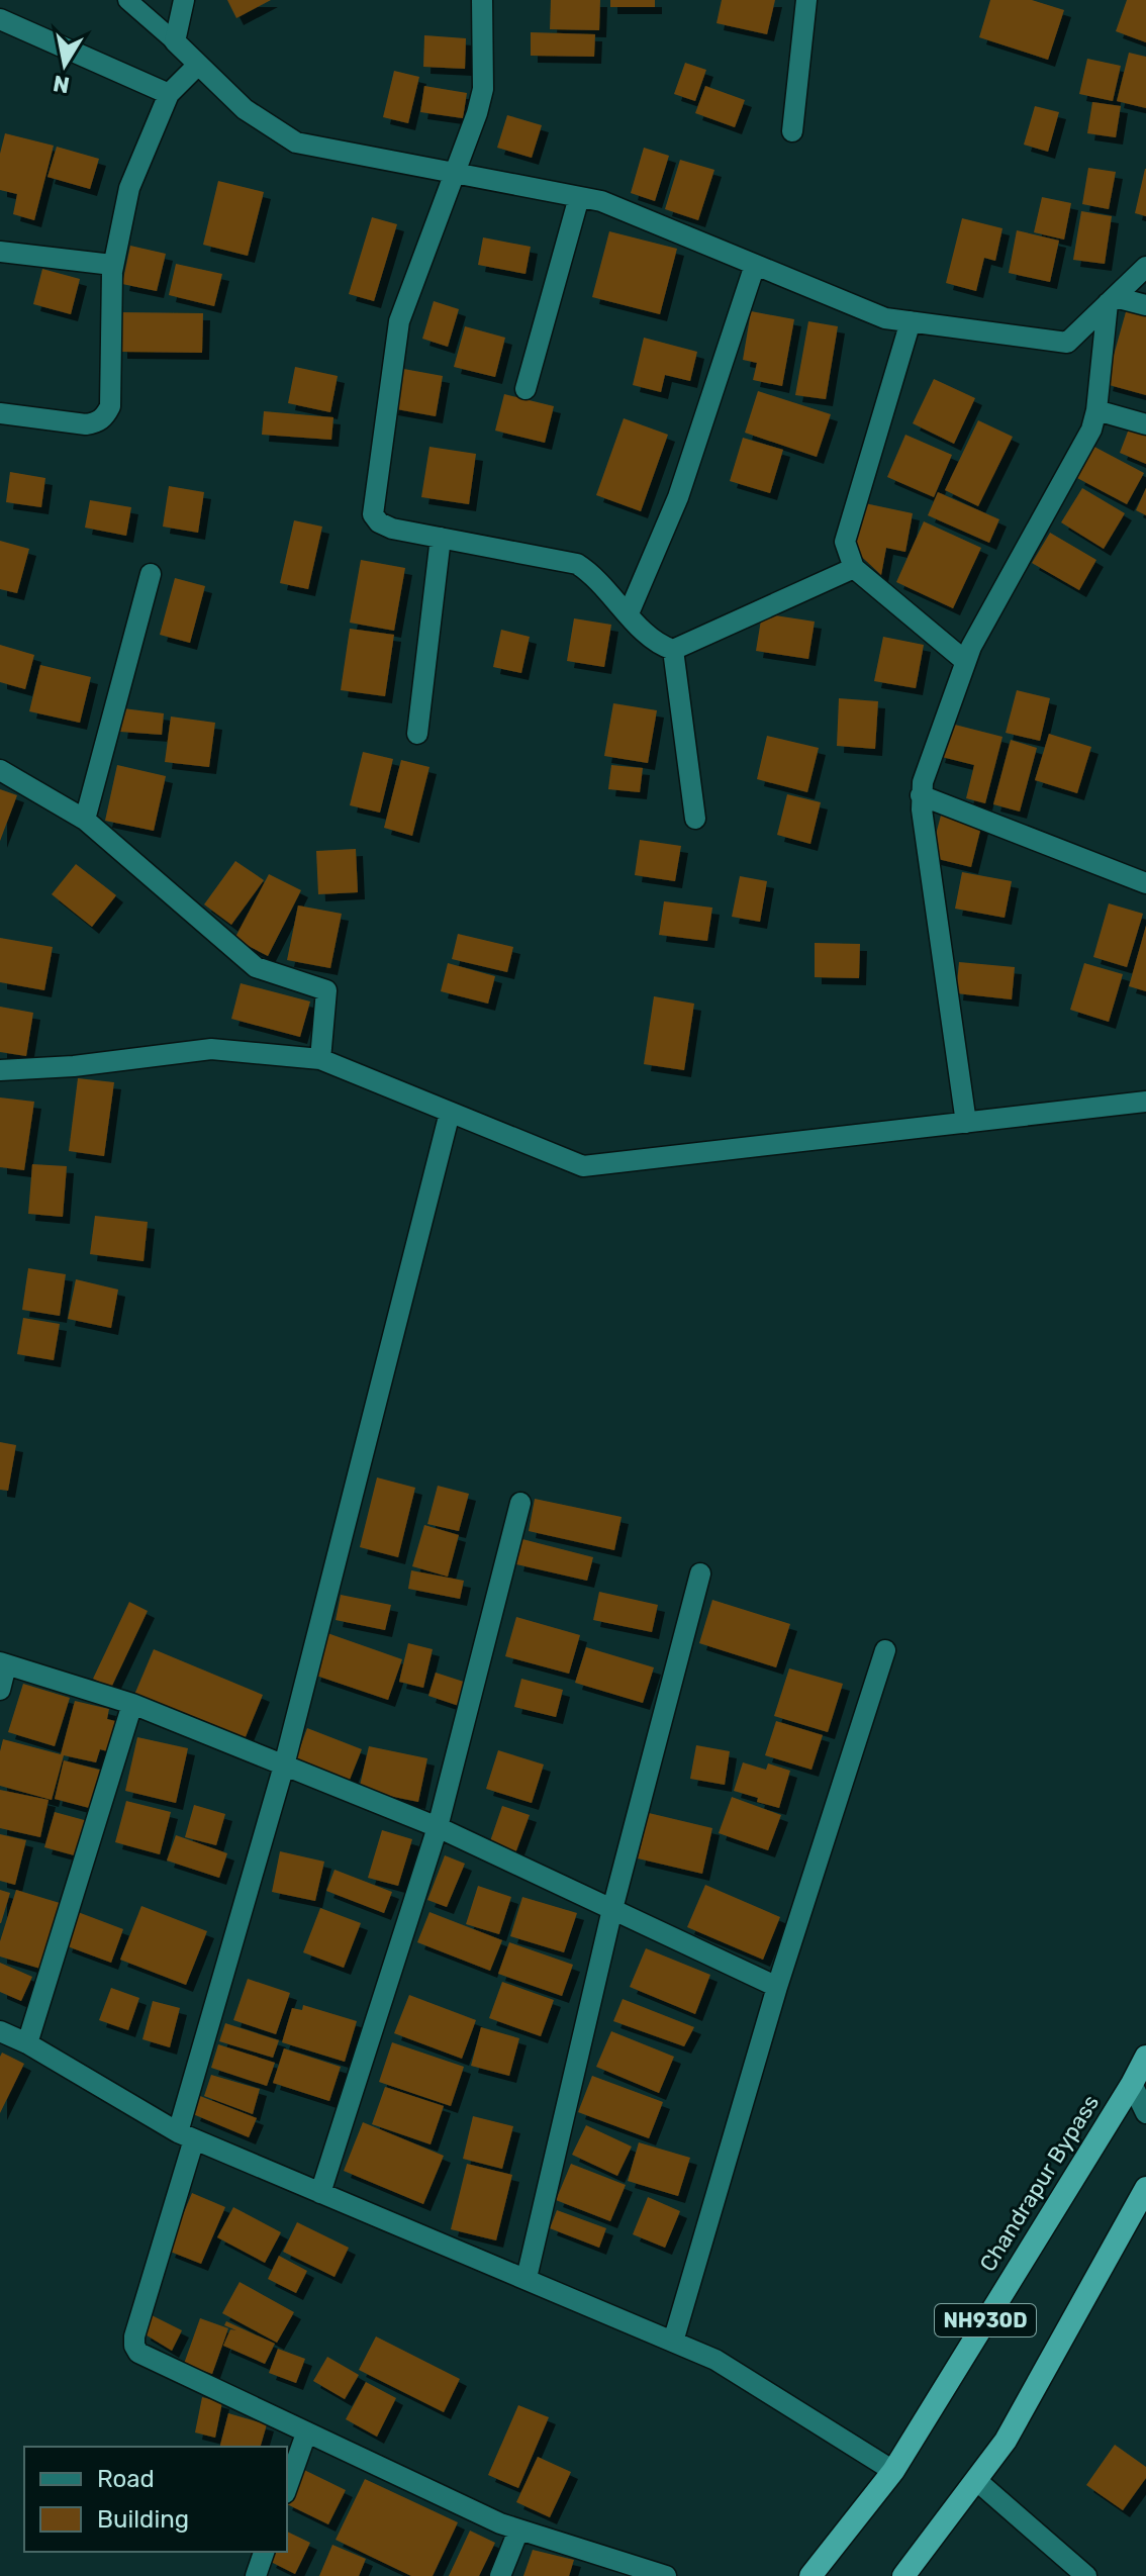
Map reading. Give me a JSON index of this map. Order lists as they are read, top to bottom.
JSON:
{
  "streets": {
    "highway": ["Chandrapur Bypass", "NH930D"]
  },
  "legend": ["Road", "Building"],
  "north": "bottom"
}
